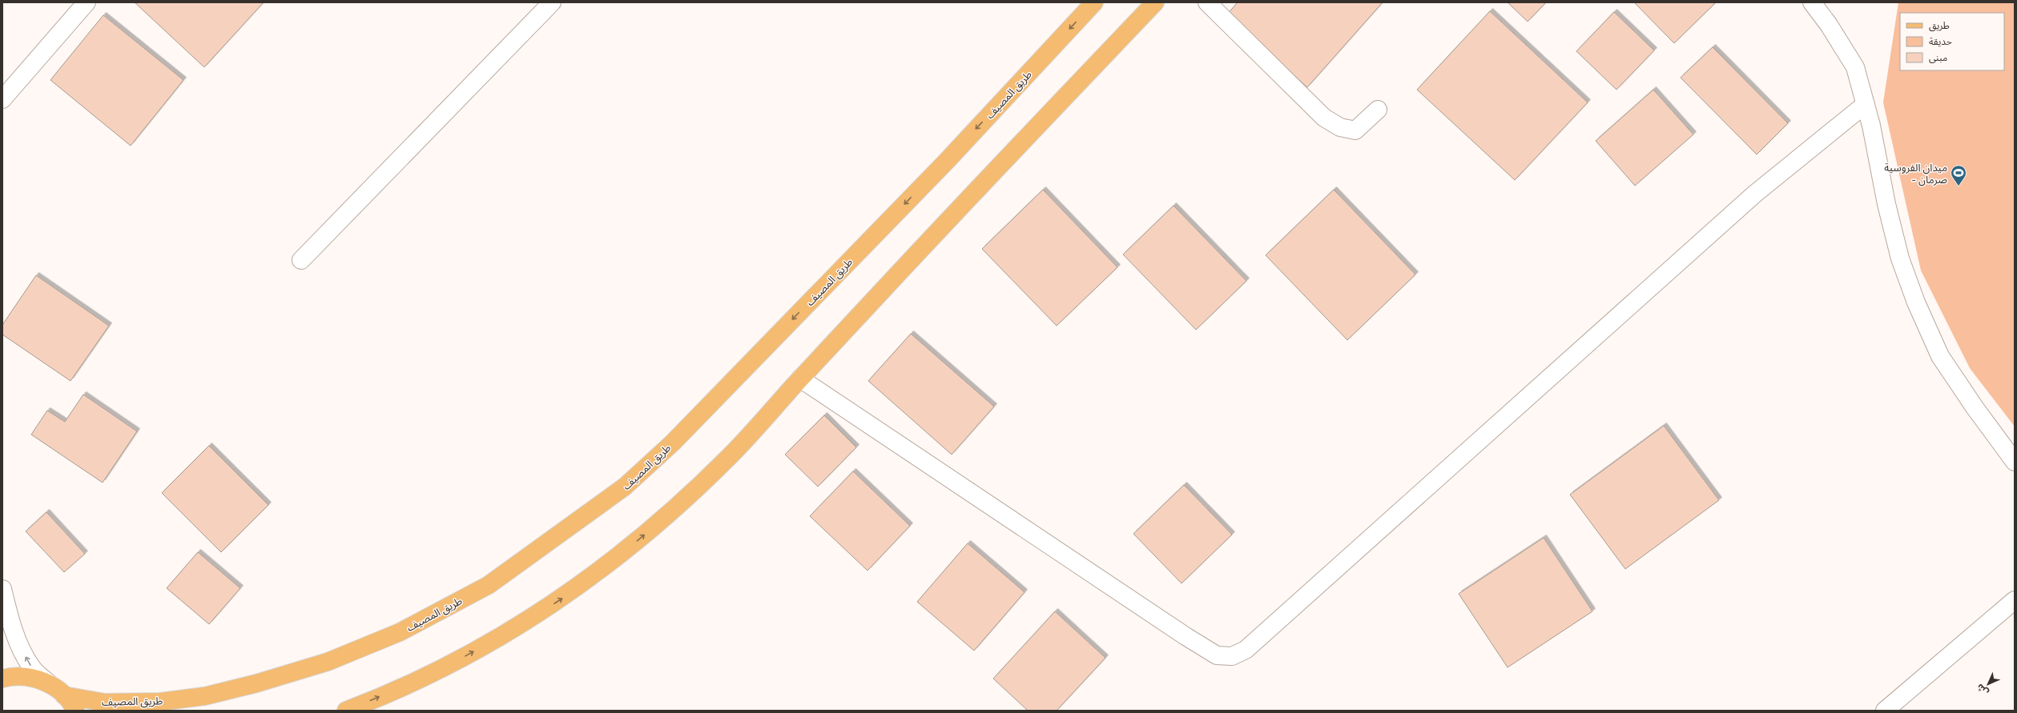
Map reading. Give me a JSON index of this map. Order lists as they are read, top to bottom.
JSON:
{
  "streets": {
    "main road": ["طريق المصيف"]
  },
  "places": {
    "sports": ["ميدان الفروسية - صرمان"]
  },
  "legend": ["طريق", "حديقة", "مبنى"],
  "north": "bottom left"
}
